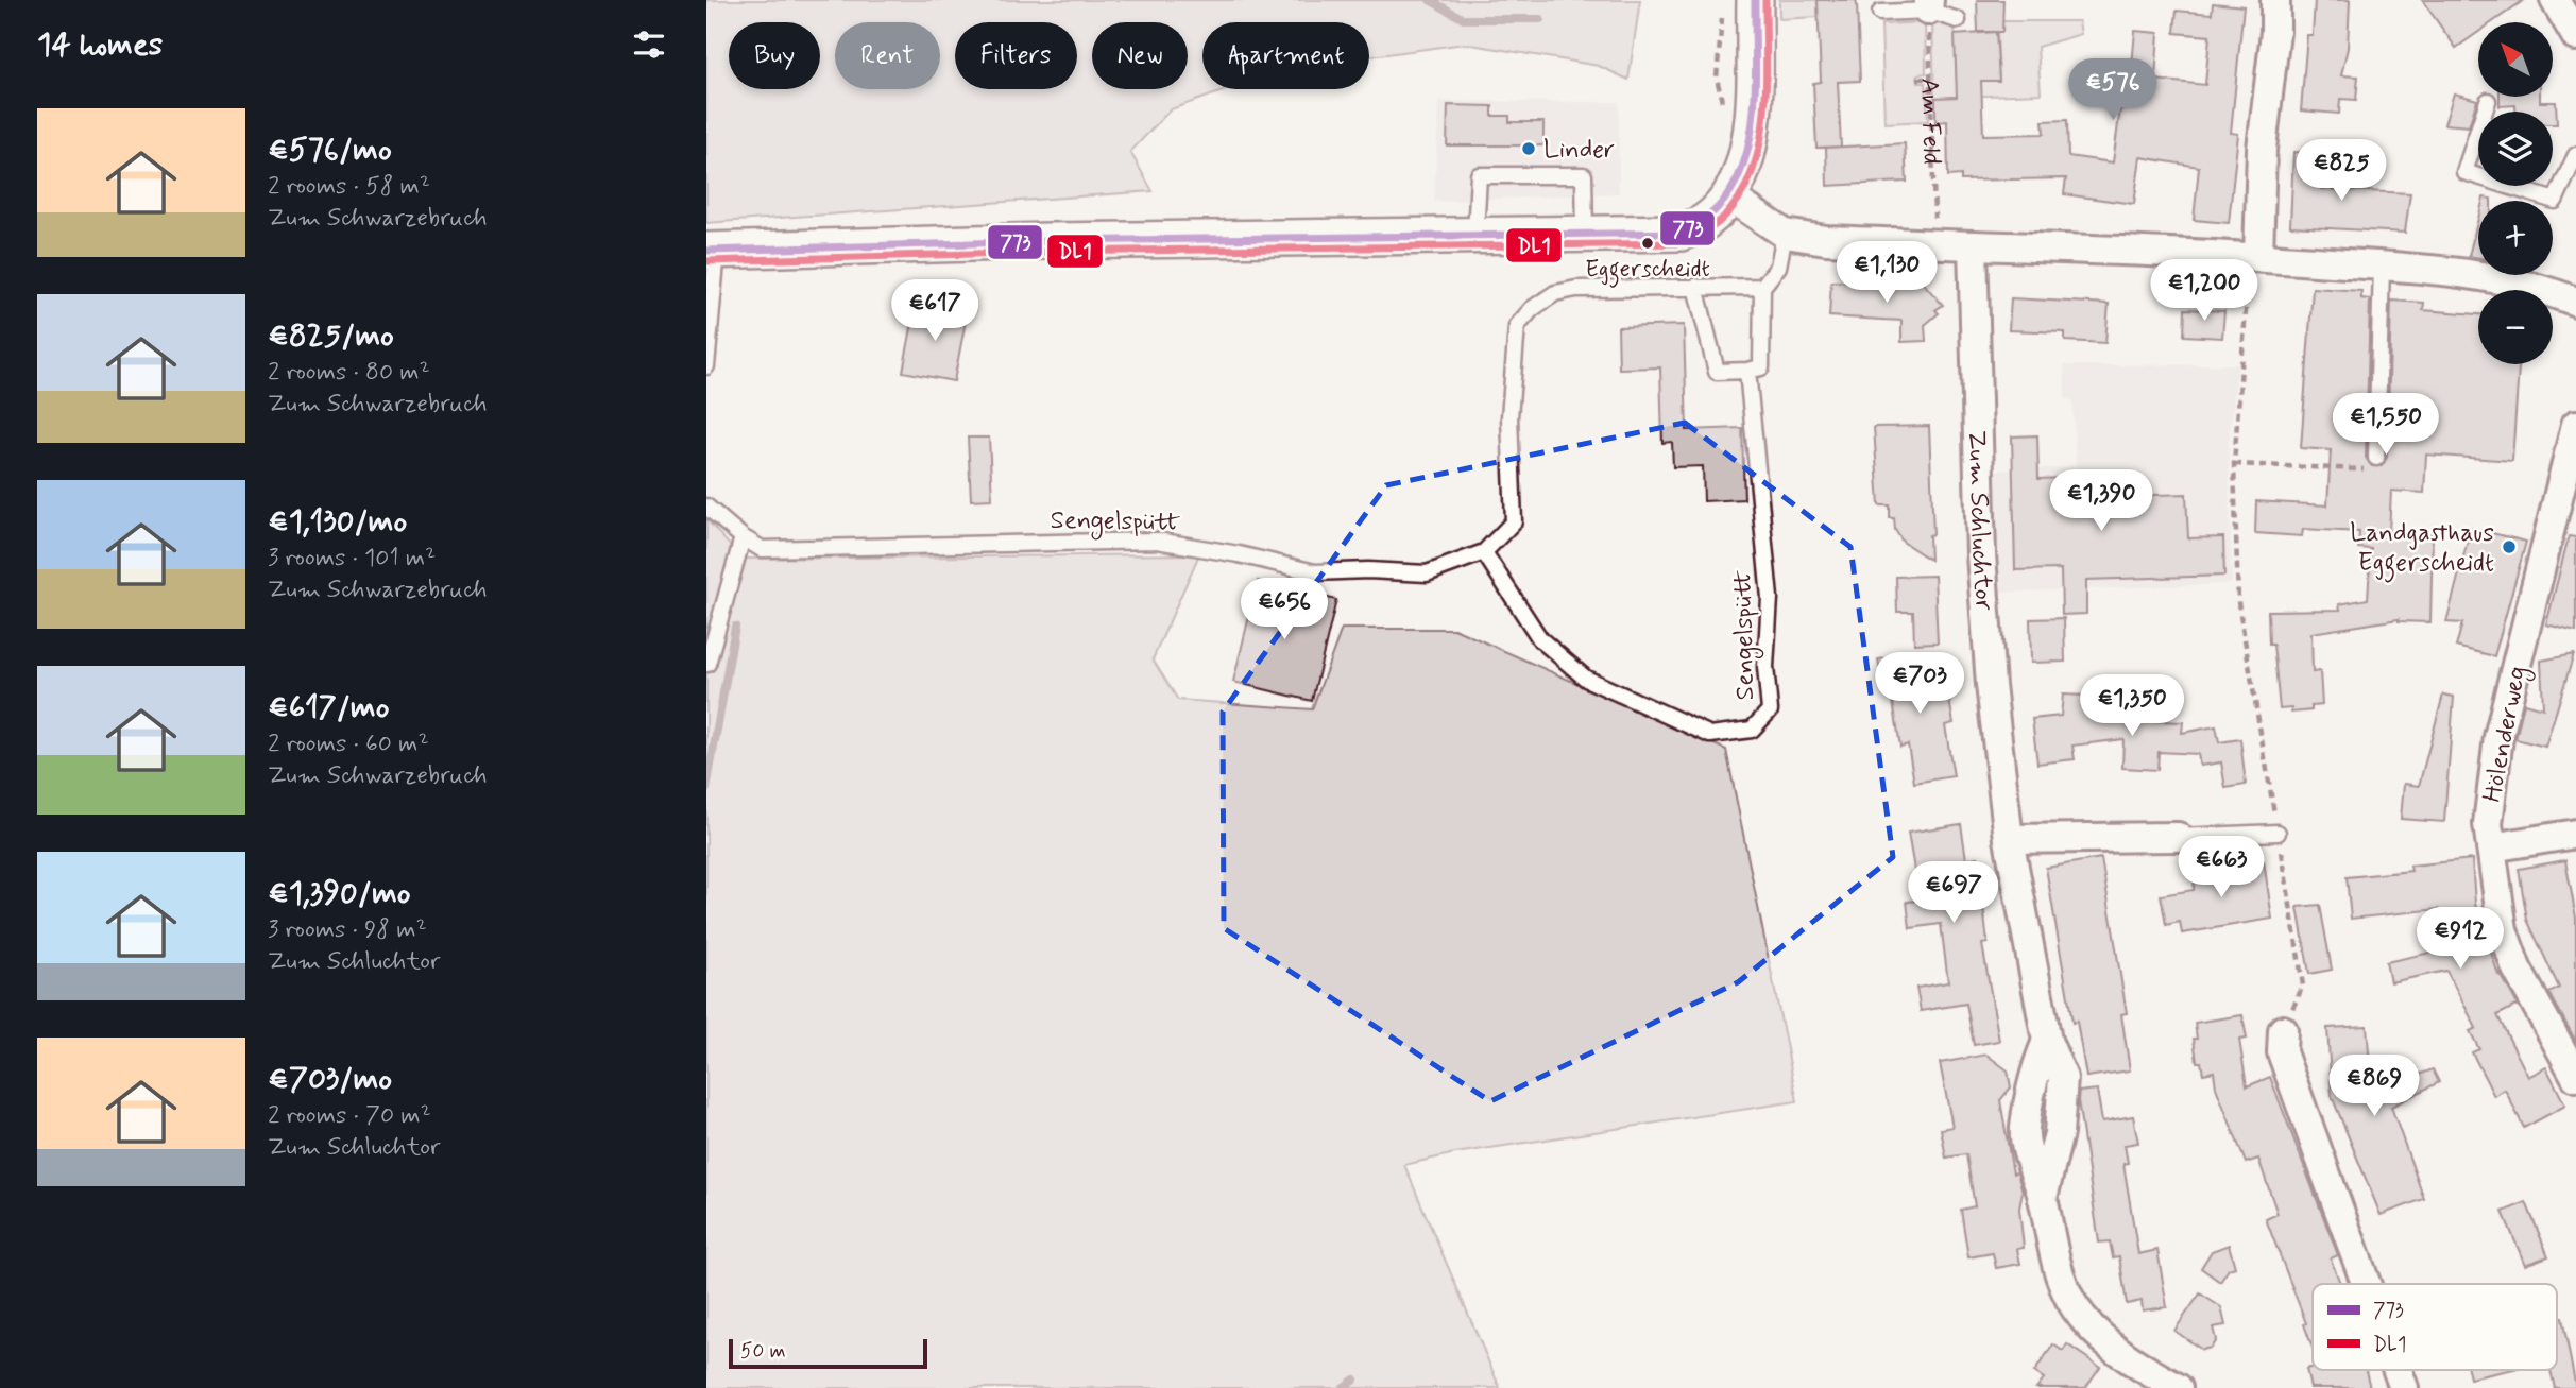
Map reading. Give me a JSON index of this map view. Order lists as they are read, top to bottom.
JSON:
{
  "streets": {
    "street": ["Zum Schluchtor", "Hölenderweg"],
    "lane": ["Sengelspütt"],
    "path": ["Am Feld"]
  },
  "places": ["Linder", "Eggerscheidt", "Landgasthaus Eggerscheidt"],
  "lines": ["transit line 773", "transit line DL1"],
  "legend": ["773", "DL1"],
  "scale_bar": "50 m",
  "north": "top left",
  "page": {
    "heading": "14 homes",
    "map_buttons": ["+", "−"],
    "chip": [
      "Buy",
      "Rent",
      "Filters",
      "New",
      "Apartment"
    ],
    "price": [
      "€576",
      "€825",
      "€1,130",
      "€1,200",
      "€617",
      "€1,550",
      "€1,390",
      "€656",
      "€703",
      "€1,350",
      "€663",
      "€697",
      "€912",
      "€869"
    ],
    "list": [
      {
        "name": "€576/mo",
        "note": "2 rooms · 58 m² · Zum Schwarzebruch"
      },
      {
        "name": "€825/mo",
        "note": "2 rooms · 80 m² · Zum Schwarzebruch"
      },
      {
        "name": "€1,130/mo",
        "note": "3 rooms · 101 m² · Zum Schwarzebruch"
      },
      {
        "name": "€617/mo",
        "note": "2 rooms · 60 m² · Zum Schwarzebruch"
      },
      {
        "name": "€1,390/mo",
        "note": "3 rooms · 98 m² · Zum Schluchtor"
      },
      {
        "name": "€703/mo",
        "note": "2 rooms · 70 m² · Zum Schluchtor"
      }
    ],
    "scale": "50 m"
  }
}
